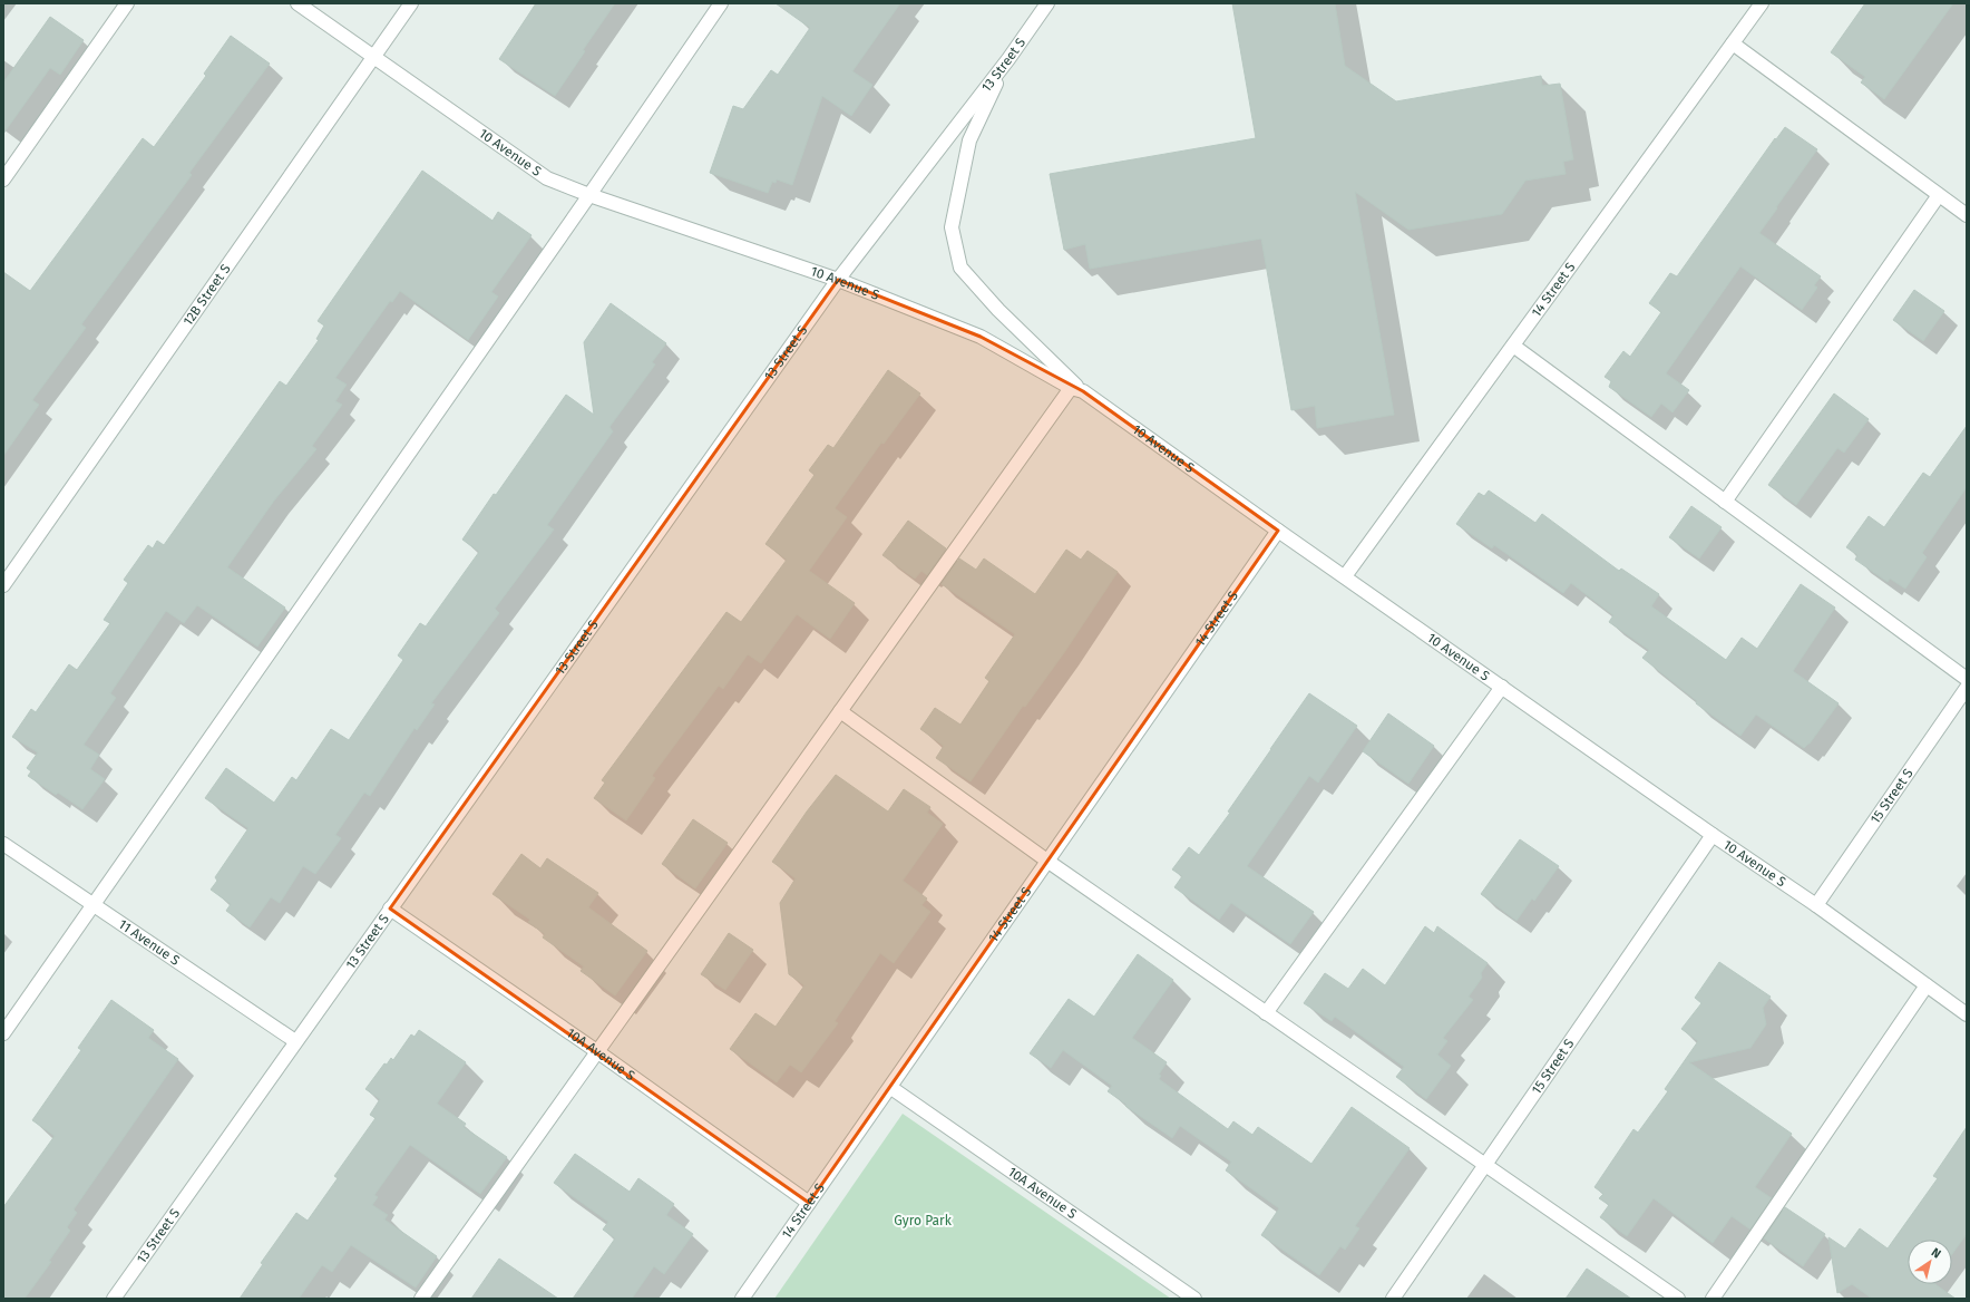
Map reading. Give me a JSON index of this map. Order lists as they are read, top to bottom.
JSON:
{
  "streets": {
    "street": [
      "13 Street S",
      "10 Avenue S",
      "14 Street S",
      "12B Street S",
      "15 Street S",
      "11 Avenue S",
      "10A Avenue S"
    ]
  },
  "crossings": [
    ["13 Street S", "10 Avenue S"],
    ["13 Street S", "11 Avenue S"],
    ["13 Street S", "10A Avenue S"],
    ["10 Avenue S", "14 Street S"],
    ["10 Avenue S", "12B Street S"],
    ["10 Avenue S", "15 Street S"],
    ["14 Street S", "10A Avenue S"]
  ],
  "parks": ["Gyro Park"],
  "north": "top right"
}
